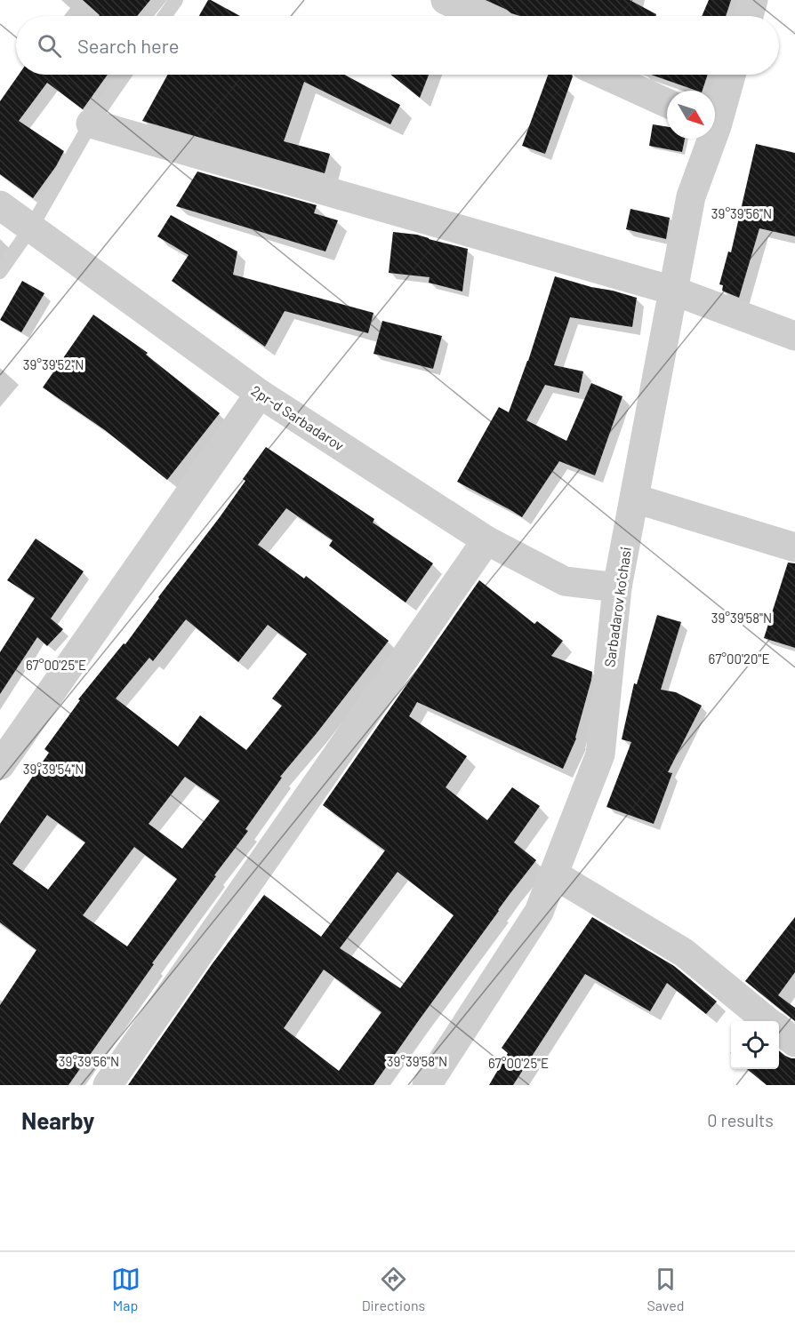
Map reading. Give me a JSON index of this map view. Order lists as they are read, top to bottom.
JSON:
{
  "streets": {
    "street": ["2pr-d Sarbadarov", "Sarbadarov ko'chasi"]
  },
  "crossings": [
    ["2pr-d Sarbadarov", "Sarbadarov ko'chasi"]
  ],
  "north": "bottom right",
  "page": {
    "search": "Search here",
    "heading": ["Nearby", "0 results"],
    "nav": ["Map", "Directions", "Saved"]
  },
  "coordinates": [
    "39°39'56\"N",
    "39°39'52\"N",
    "39°39'58\"N",
    "67°00'20\"E",
    "67°00'25\"E",
    "39°39'54\"N"
  ]
}
